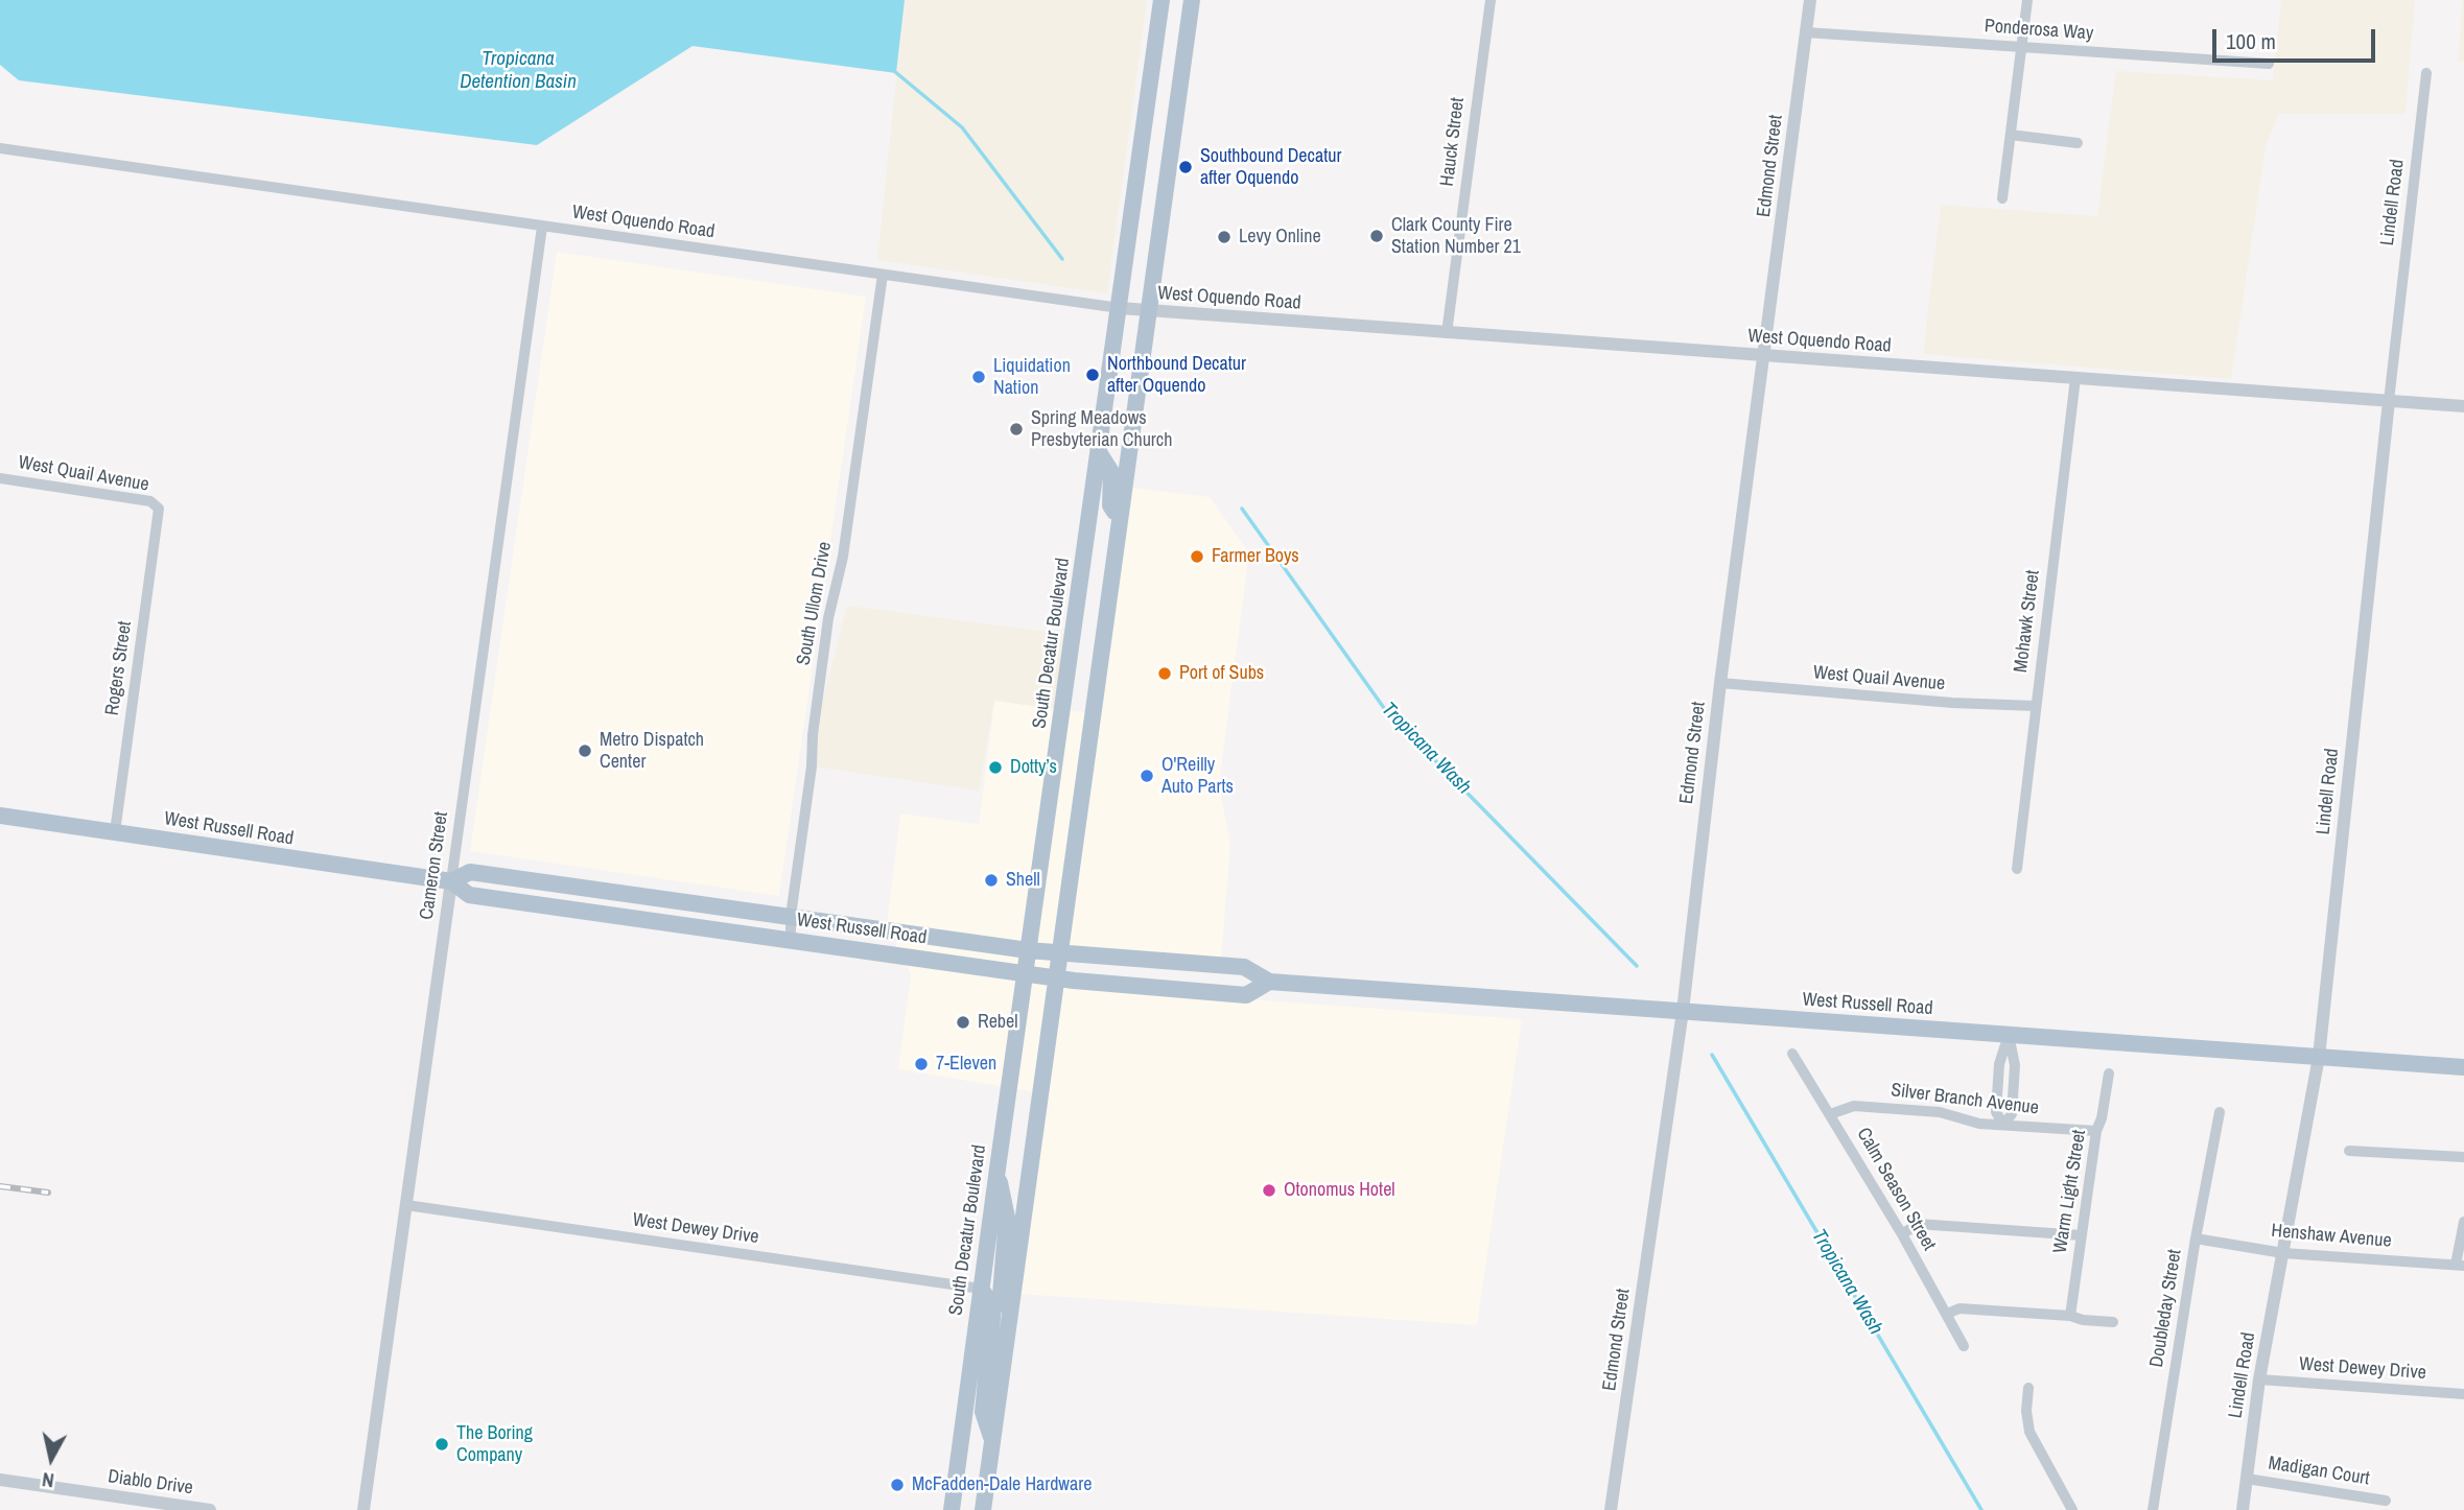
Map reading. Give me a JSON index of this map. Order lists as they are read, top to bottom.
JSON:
{
  "streets": {
    "main road": ["South Decatur Boulevard", "West Russell Road"],
    "street": [
      "Ponderosa Way",
      "Hauck Street",
      "Edmond Street",
      "Lindell Road",
      "West Oquendo Road",
      "West Quail Avenue",
      "South Ullom Drive",
      "Mohawk Street",
      "Rogers Street",
      "Cameron Street",
      "Silver Branch Avenue",
      "Calm Season Street",
      "Warm Light Street",
      "West Dewey Drive",
      "Henshaw Avenue",
      "Doubleday Street",
      "Madigan Court",
      "Diablo Drive"
    ]
  },
  "crossings": [
    ["Ponderosa Way", "Edmond Street"],
    ["Hauck Street", "West Oquendo Road"],
    ["Edmond Street", "West Oquendo Road"],
    ["Edmond Street", "West Quail Avenue"],
    ["Edmond Street", "West Russell Road"],
    ["Lindell Road", "West Oquendo Road"],
    ["Lindell Road", "West Russell Road"],
    ["Lindell Road", "West Dewey Drive"],
    ["Lindell Road", "Henshaw Avenue"],
    ["Lindell Road", "Madigan Court"],
    ["West Oquendo Road", "South Ullom Drive"],
    ["West Oquendo Road", "Mohawk Street"],
    ["West Oquendo Road", "South Decatur Boulevard"],
    ["West Oquendo Road", "Cameron Street"],
    ["West Quail Avenue", "Mohawk Street"],
    ["West Quail Avenue", "Rogers Street"],
    ["South Ullom Drive", "West Russell Road"],
    ["South Decatur Boulevard", "West Russell Road"],
    ["South Decatur Boulevard", "West Dewey Drive"],
    ["Rogers Street", "West Russell Road"],
    ["West Russell Road", "Cameron Street"],
    ["Cameron Street", "West Dewey Drive"],
    ["Silver Branch Avenue", "Calm Season Street"],
    ["Silver Branch Avenue", "Warm Light Street"],
    ["Henshaw Avenue", "Doubleday Street"]
  ],
  "water": ["Tropicana Detention Basin", "Tropicana Wash"],
  "places": [
    "Southbound Decatur after Oquendo",
    "Clark County Fire Station Number 21",
    "Levy Online",
    "Northbound Decatur after Oquendo",
    "Liquidation Nation",
    "Spring Meadows Presbyterian Church",
    "Farmer Boys",
    "Port of Subs",
    "Metro Dispatch Center",
    "Dotty’s",
    "O'Reilly Auto Parts",
    "Shell",
    "Rebel",
    "7-Eleven",
    "Otonomus Hotel",
    "The Boring Company",
    "McFadden-Dale Hardware"
  ],
  "scale_bar": "100 m",
  "north": "bottom"
}
